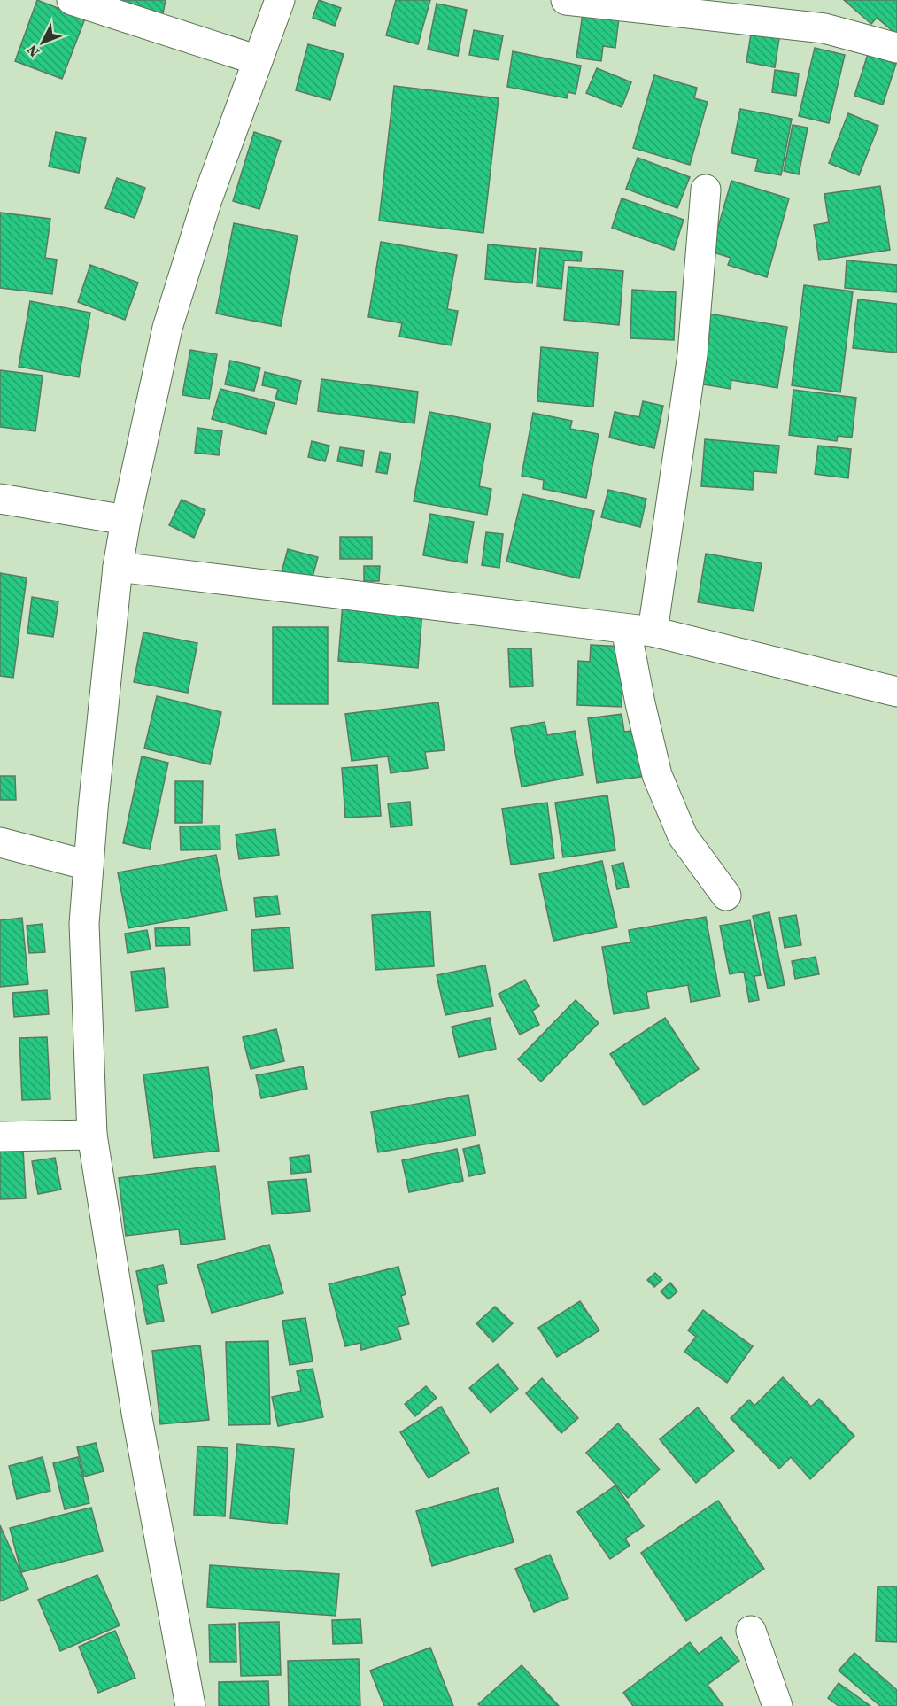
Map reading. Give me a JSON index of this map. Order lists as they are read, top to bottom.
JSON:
{
  "north": "bottom left"
}
